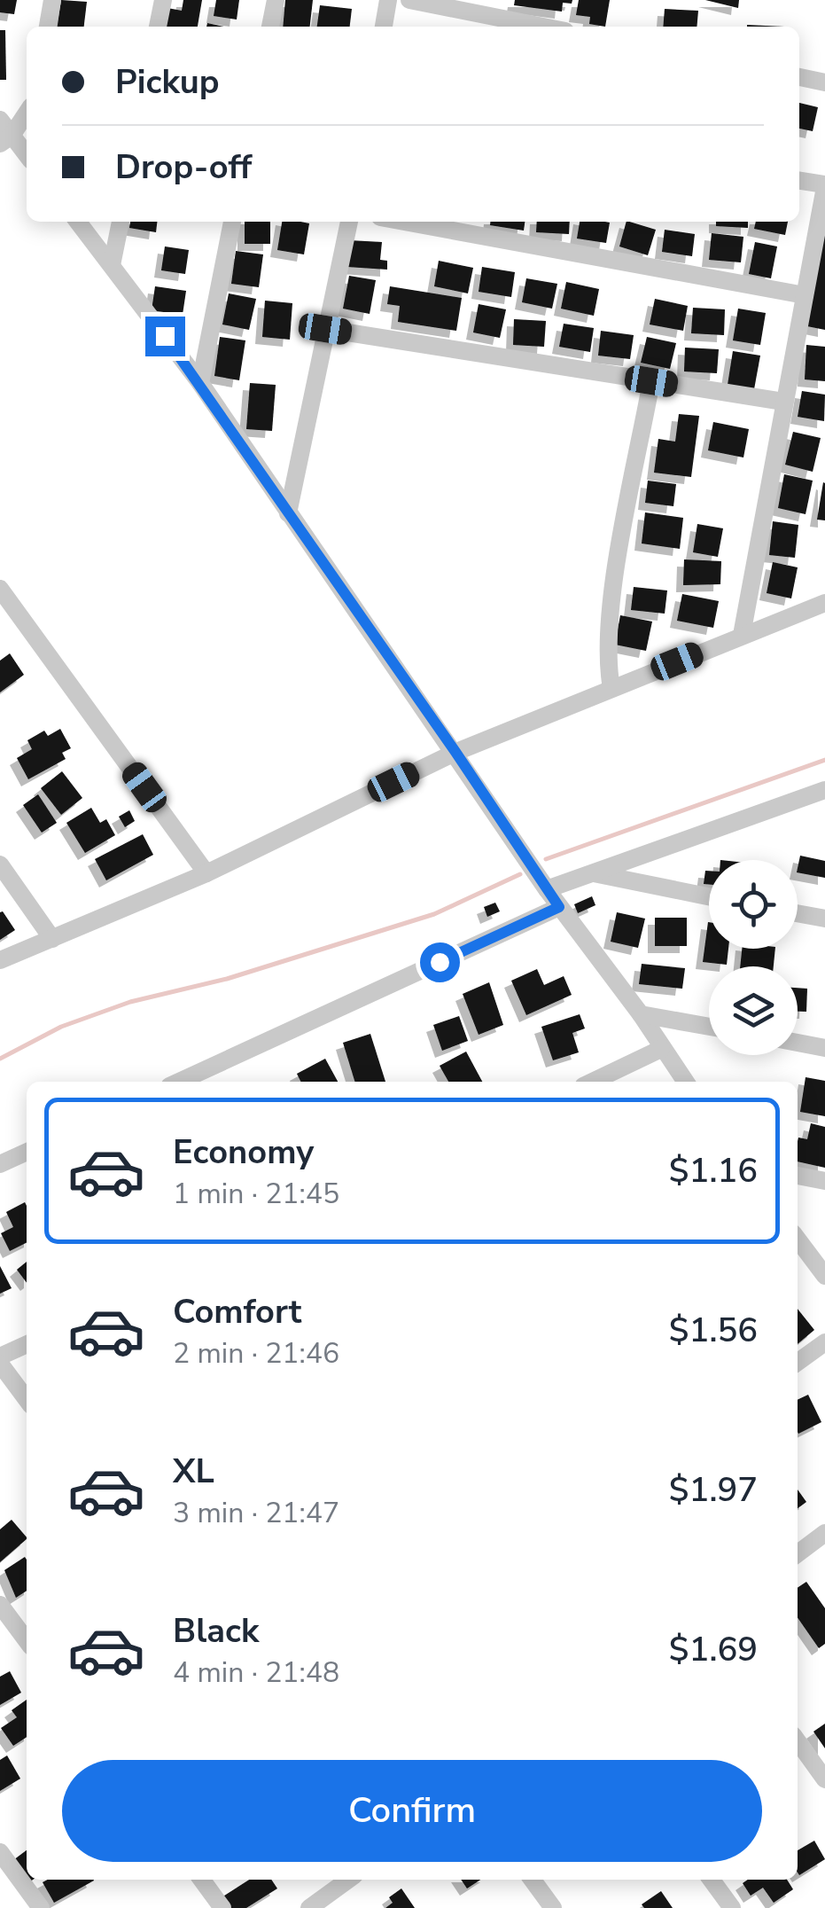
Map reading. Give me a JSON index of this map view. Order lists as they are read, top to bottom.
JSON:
{
  "page": {
    "banner": ["Pickup", "Drop-off"],
    "list": [
      {
        "name": "Economy",
        "note": "1 min · 21:45",
        "value": "$1.16"
      },
      {
        "name": "Comfort",
        "note": "2 min · 21:46",
        "value": "$1.56"
      },
      {
        "name": "XL",
        "note": "3 min · 21:47",
        "value": "$1.97"
      },
      {
        "name": "Black",
        "note": "4 min · 21:48",
        "value": "$1.69"
      }
    ],
    "buttons": "Confirm"
  }
}
